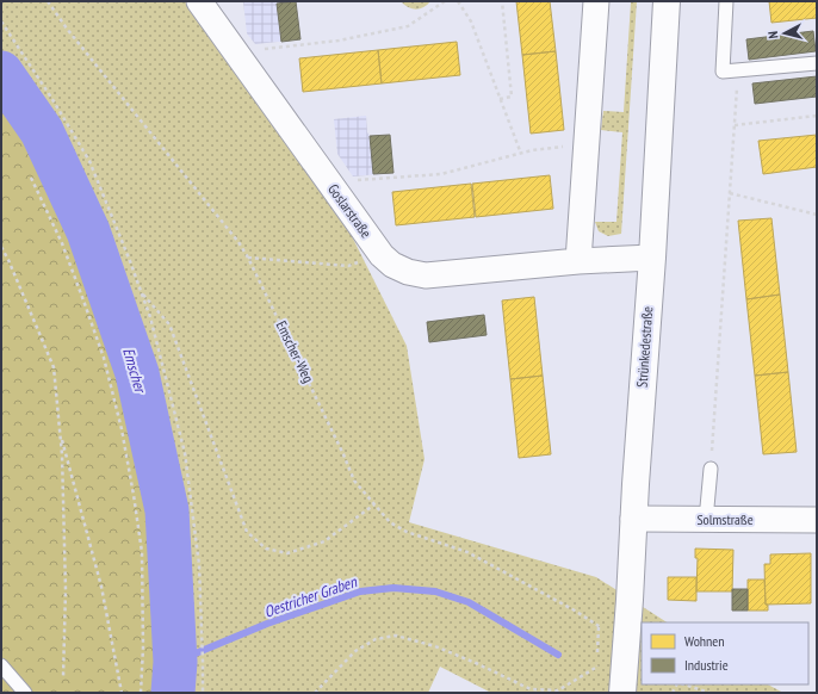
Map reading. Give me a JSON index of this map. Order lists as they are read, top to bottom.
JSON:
{
  "streets": {
    "main road": ["Strünkedestraße"],
    "street": ["Goslarstraße", "Solmstraße"],
    "path": ["Emscher-Weg"]
  },
  "crossings": [
    ["Goslarstraße", "Strünkedestraße"],
    ["Strünkedestraße", "Solmstraße"]
  ],
  "water": ["Emscher", "Oestricher Graben"],
  "legend": ["Wohnen", "Industrie"],
  "north": "left"
}
